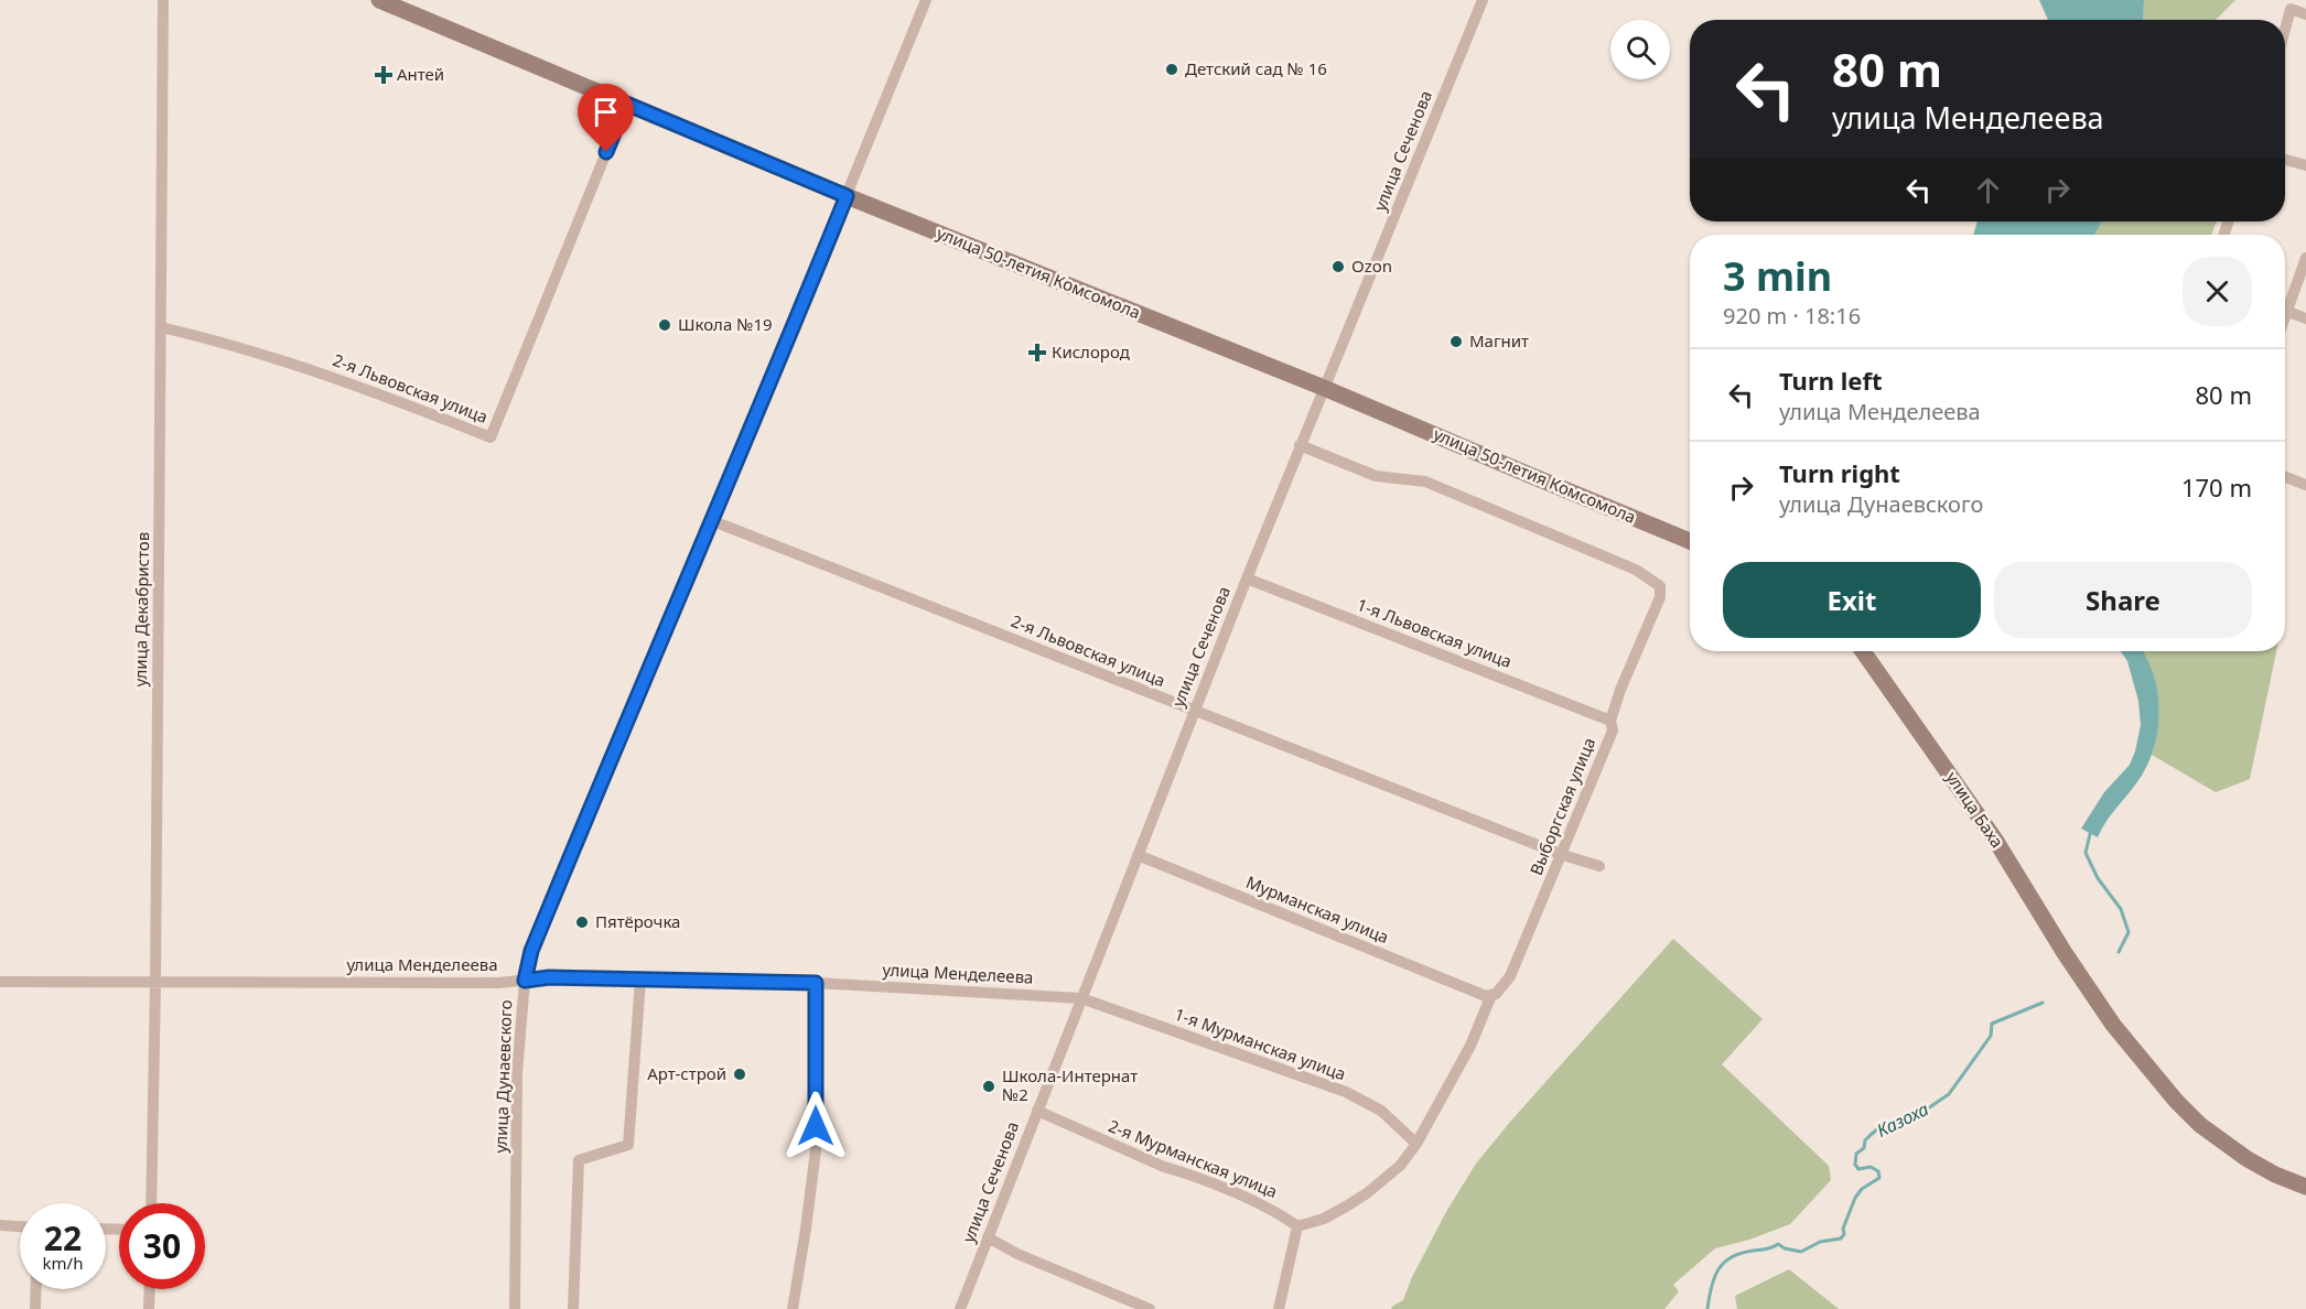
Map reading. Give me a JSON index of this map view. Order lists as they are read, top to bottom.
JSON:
{
  "streets": {
    "main road": ["улица 50-летия Комсомола", "улица Баха"],
    "street": [
      "улица Сеченова",
      "2-я Львовская улица",
      "улица Декабристов",
      "1-я Львовская улица",
      "Выборгская улица",
      "Мурманская улица",
      "улица Менделеева",
      "1-я Мурманская улица",
      "улица Дунаевского",
      "2-я Мурманская улица"
    ]
  },
  "crossings": [
    ["улица Сеченова", "улица 50-летия Комсомола"],
    ["улица Сеченова", "2-я Львовская улица"],
    ["улица Сеченова", "1-я Львовская улица"],
    ["улица Сеченова", "Выборгская улица"],
    ["улица Сеченова", "Мурманская улица"],
    ["улица Сеченова", "улица Менделеева"],
    ["улица Сеченова", "1-я Мурманская улица"],
    ["улица Сеченова", "2-я Мурманская улица"],
    ["улица 50-летия Комсомола", "2-я Львовская улица"],
    ["улица 50-летия Комсомола", "улица Дунаевского"],
    ["2-я Львовская улица", "улица Декабристов"],
    ["2-я Львовская улица", "Выборгская улица"],
    ["2-я Львовская улица", "улица Дунаевского"],
    ["улица Декабристов", "улица Менделеева"],
    ["1-я Львовская улица", "Выборгская улица"],
    ["Выборгская улица", "Мурманская улица"],
    ["Выборгская улица", "1-я Мурманская улица"],
    ["Выборгская улица", "2-я Мурманская улица"],
    ["улица Менделеева", "1-я Мурманская улица"],
    ["улица Менделеева", "улица Дунаевского"]
  ],
  "water": ["Казоха"],
  "places": {
    "other": [
      "Детский сад № 16",
      "Ozon",
      "Школа №19",
      "Магнит",
      "Пятёрочка",
      "Арт-строй",
      "Школа-Интернат №2"
    ],
    "health": ["Антей", "Кислород"]
  },
  "page": {
    "turn": ["80 m", "улица Менделеева"],
    "heading": ["3 min", "920 m · 18:16"],
    "list": [
      {
        "name": "Turn left",
        "note": "улица Менделеева",
        "value": "80 m"
      },
      {
        "name": "Turn right",
        "note": "улица Дунаевского",
        "value": "170 m"
      }
    ],
    "buttons": ["Exit", "Share"],
    "speed": "22 km/h",
    "limit": "30"
  }
}
